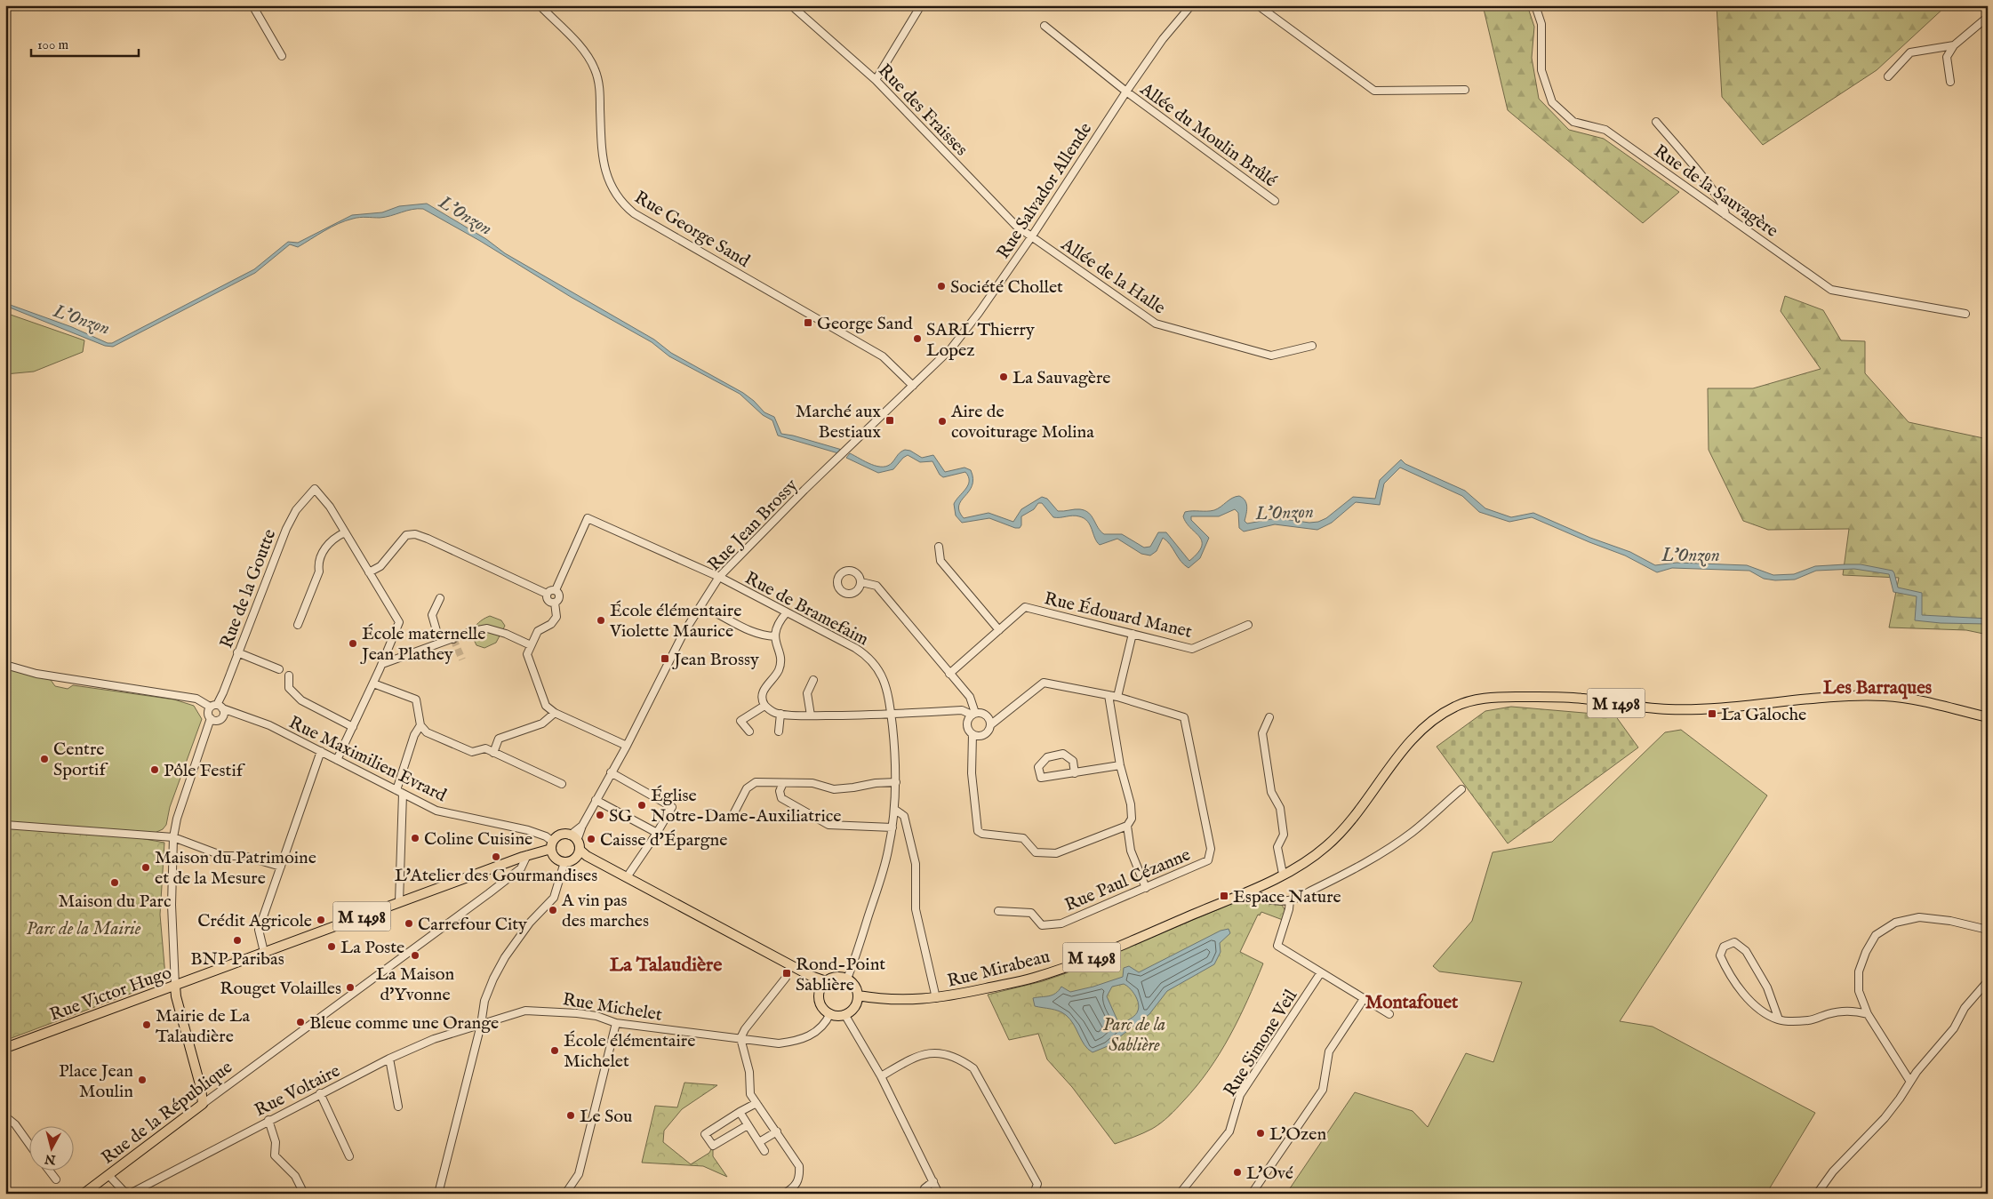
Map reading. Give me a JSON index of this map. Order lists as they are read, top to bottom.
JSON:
{
  "streets": {
    "main road": [
      "M 1498",
      "Rue Mirabeau",
      "Rue Victor Hugo",
      "Rue de la République"
    ],
    "street": [
      "Rue des Fraisses",
      "Allée du Moulin Brûlé",
      "Rue Salvador Allende",
      "Rue de la Sauvagère",
      "Rue George Sand",
      "Allée de la Halle",
      "Rue Jean Brossy",
      "Rue de la Goutte",
      "Rue de Bramefaim",
      "Rue Édouard Manet",
      "Rue Maximilien Evrard",
      "Rue Paul Cézanne",
      "Rue Michelet",
      "Rue Simone Veil",
      "Rue Voltaire"
    ]
  },
  "crossings": [
    ["Rue des Fraisses", "Rue Salvador Allende"],
    ["Rue des Fraisses", "Allée de la Halle"],
    ["Allée du Moulin Brûlé", "Rue Salvador Allende"],
    ["Rue Salvador Allende", "Rue George Sand"],
    ["Rue Salvador Allende", "Allée de la Halle"],
    ["Rue Salvador Allende", "Rue Jean Brossy"],
    ["Rue George Sand", "Rue Jean Brossy"],
    ["Rue Jean Brossy", "Rue de Bramefaim"],
    ["Rue Jean Brossy", "M 1498"],
    ["Rue Jean Brossy", "Rue Maximilien Evrard"],
    ["Rue Jean Brossy", "Rue Victor Hugo"],
    ["Rue de la Goutte", "Rue Maximilien Evrard"],
    ["Rue de Bramefaim", "Rue Mirabeau"],
    ["Rue de Bramefaim", "Rue Michelet"],
    ["M 1498", "Rue Maximilien Evrard"],
    ["M 1498", "Rue Victor Hugo"],
    ["Rue Maximilien Evrard", "Rue Victor Hugo"],
    ["Rue Mirabeau", "Rue Michelet"],
    ["Rue Victor Hugo", "Rue de la République"],
    ["Rue Michelet", "Rue Voltaire"]
  ],
  "districts": ["Les Barraques", "La Talaudière", "Montafouet"],
  "water": ["L'Onzon"],
  "parks": ["Parc de la Mairie", "Parc de la Sablière"],
  "places": {
    "other": [
      "Société Chollet",
      "SARL Thierry Lopez",
      "La Sauvagère",
      "Aire de covoiturage Molina",
      "École élémentaire Violette Maurice",
      "École maternelle Jean Plathey",
      "Centre Sportif",
      "Pôle Festif",
      "Église Notre-Dame-Auxiliatrice",
      "SG",
      "Coline Cuisine",
      "Caisse d'Épargne",
      "L'Atelier des Gourmandises",
      "Maison du Patrimoine et de la Mesure",
      "Maison du Parc",
      "A vin pas des marches",
      "Crédit Agricole",
      "Carrefour City",
      "BNP Paribas",
      "La Poste",
      "La Maison d'Yvonne",
      "Rouget Volailles",
      "Bleue comme une Orange",
      "Mairie de La Talaudière",
      "École élémentaire Michelet",
      "Place Jean Moulin",
      "Le Sou",
      "L'Ozen",
      "L'Ové"
    ],
    "transit": [
      "George Sand",
      "Marché aux Bestiaux",
      "Jean Brossy",
      "La Galoche",
      "Espace Nature",
      "Rond-Point Sablière"
    ]
  },
  "scale_bar": "100 m",
  "north": "bottom"
}
